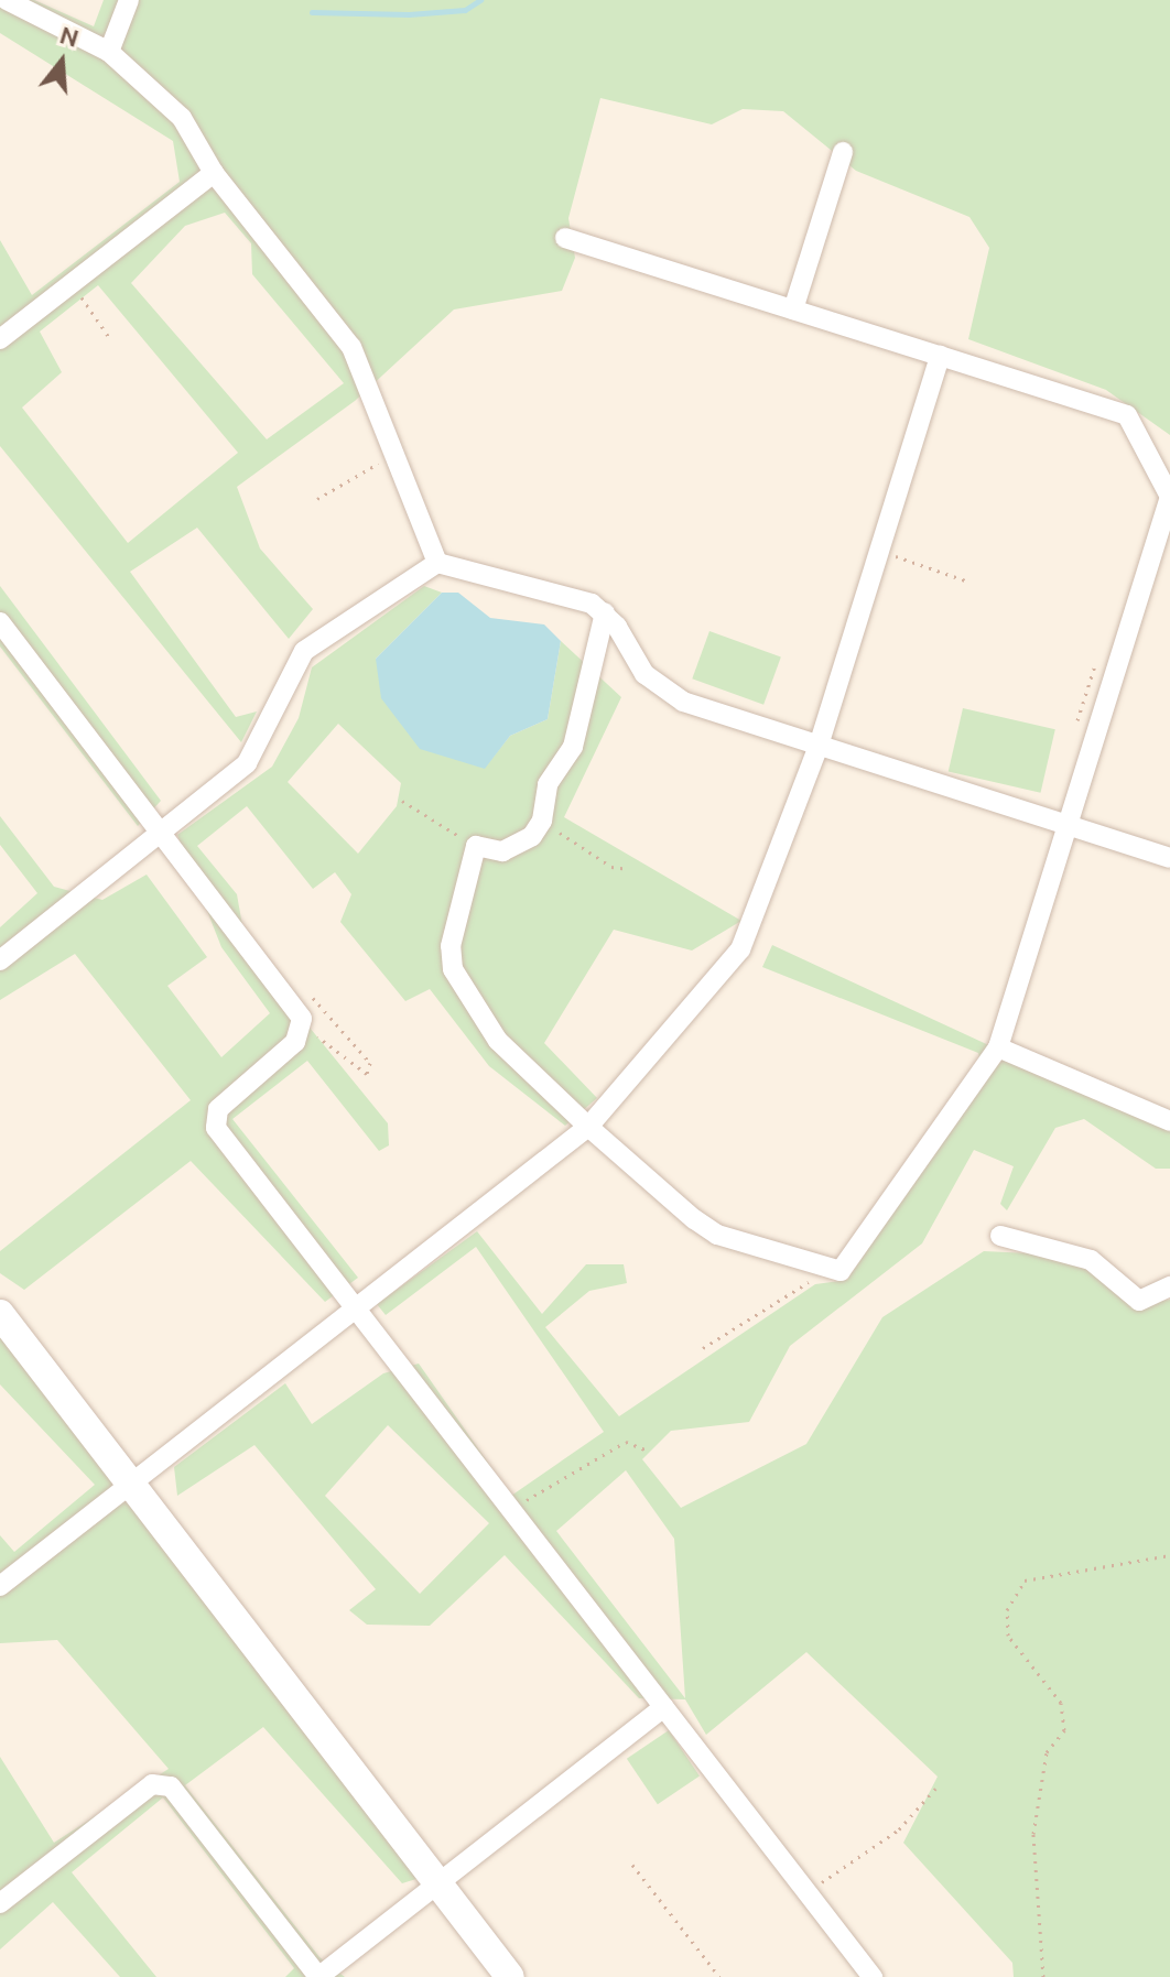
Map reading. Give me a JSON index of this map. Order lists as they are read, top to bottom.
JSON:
{
  "north": "top"
}
